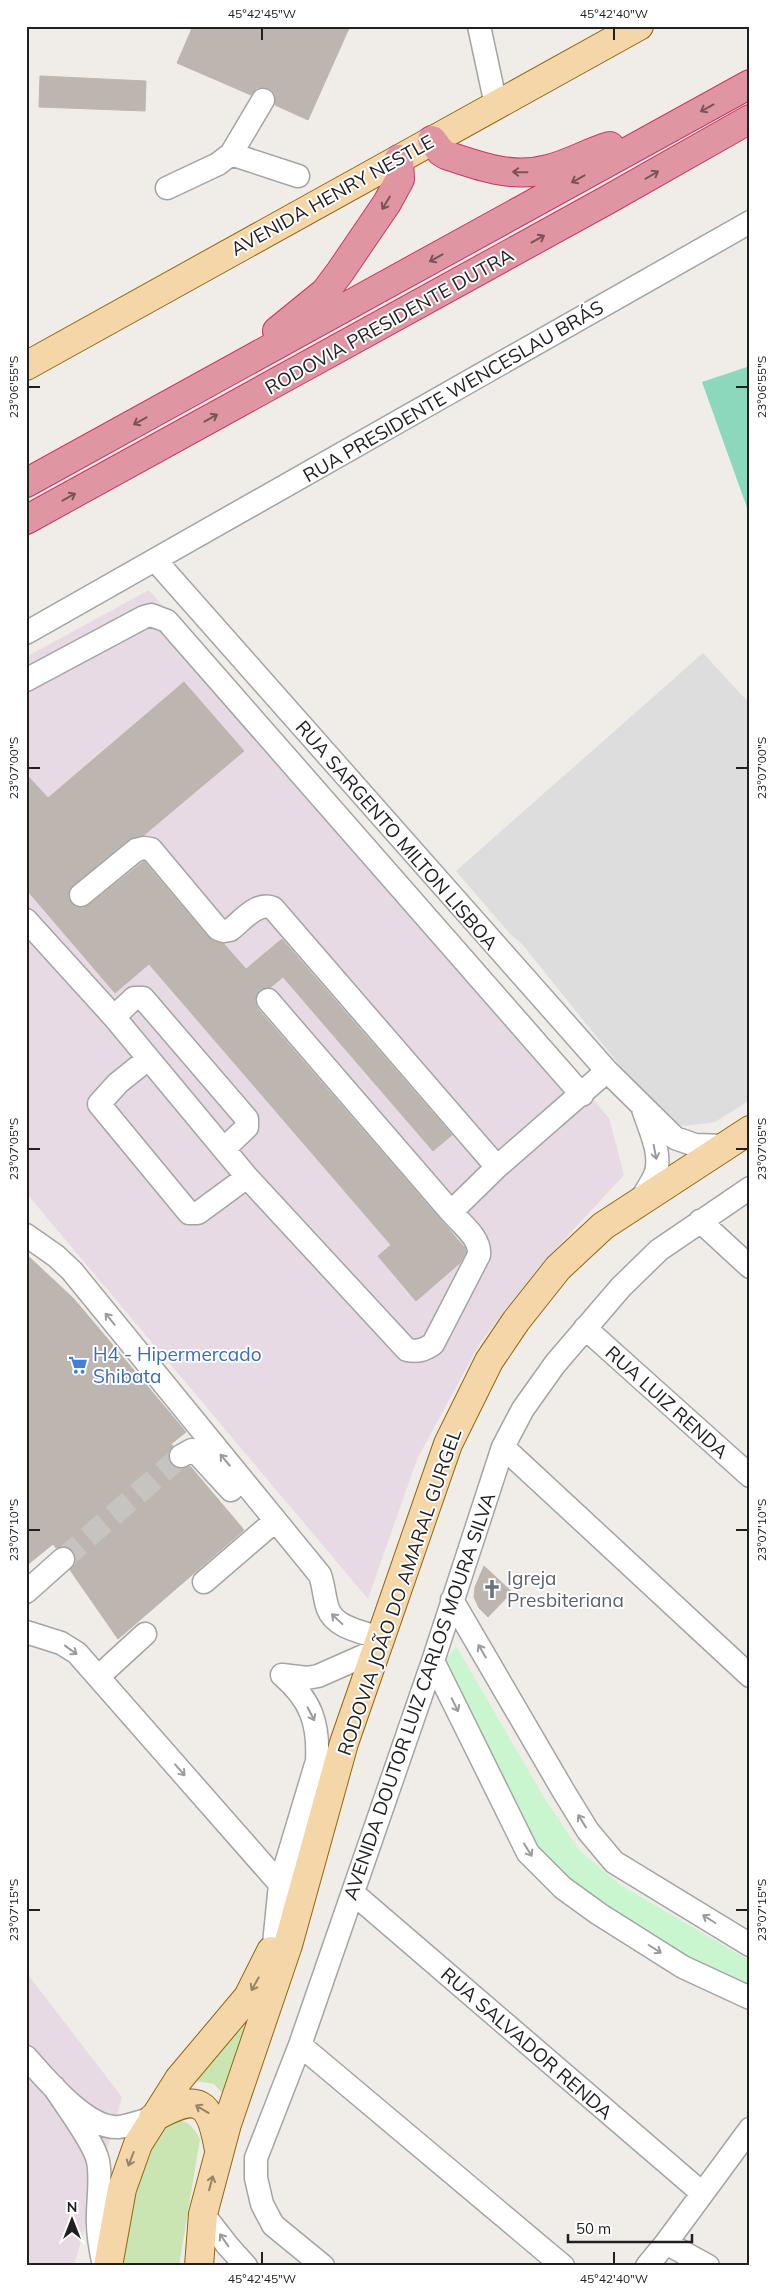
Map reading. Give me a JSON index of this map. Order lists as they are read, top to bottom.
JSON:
{
  "streets": {
    "highway": ["RODOVIA PRESIDENTE DUTRA"],
    "main road": ["AVENIDA HENRY NESTLE", "RODOVIA JOÃO DO AMARAL GURGEL"],
    "street": [
      "RUA PRESIDENTE WENCESLAU BRÁS",
      "RUA SARGENTO MILTON LISBOA",
      "RUA LUIZ RENDA",
      "AVENIDA DOUTOR LUIZ CARLOS MOURA SILVA",
      "RUA SALVADOR RENDA"
    ]
  },
  "crossings": [
    ["RUA PRESIDENTE WENCESLAU BRÁS", "RUA SARGENTO MILTON LISBOA"],
    ["RUA SARGENTO MILTON LISBOA", "RODOVIA JOÃO DO AMARAL GURGEL"],
    ["RUA LUIZ RENDA", "AVENIDA DOUTOR LUIZ CARLOS MOURA SILVA"],
    ["AVENIDA DOUTOR LUIZ CARLOS MOURA SILVA", "RUA SALVADOR RENDA"]
  ],
  "places": {
    "supermarket": ["H4 - Hipermercado Shibata"],
    "church": ["Igreja Presbiteriana"]
  },
  "scale_bar": "50 m",
  "north": "top",
  "coordinates": [
    "45°42'45\"W",
    "45°42'40\"W",
    "23°06'55\"S",
    "23°07'00\"S",
    "23°07'05\"S",
    "23°07'10\"S",
    "23°07'15\"S"
  ]
}
